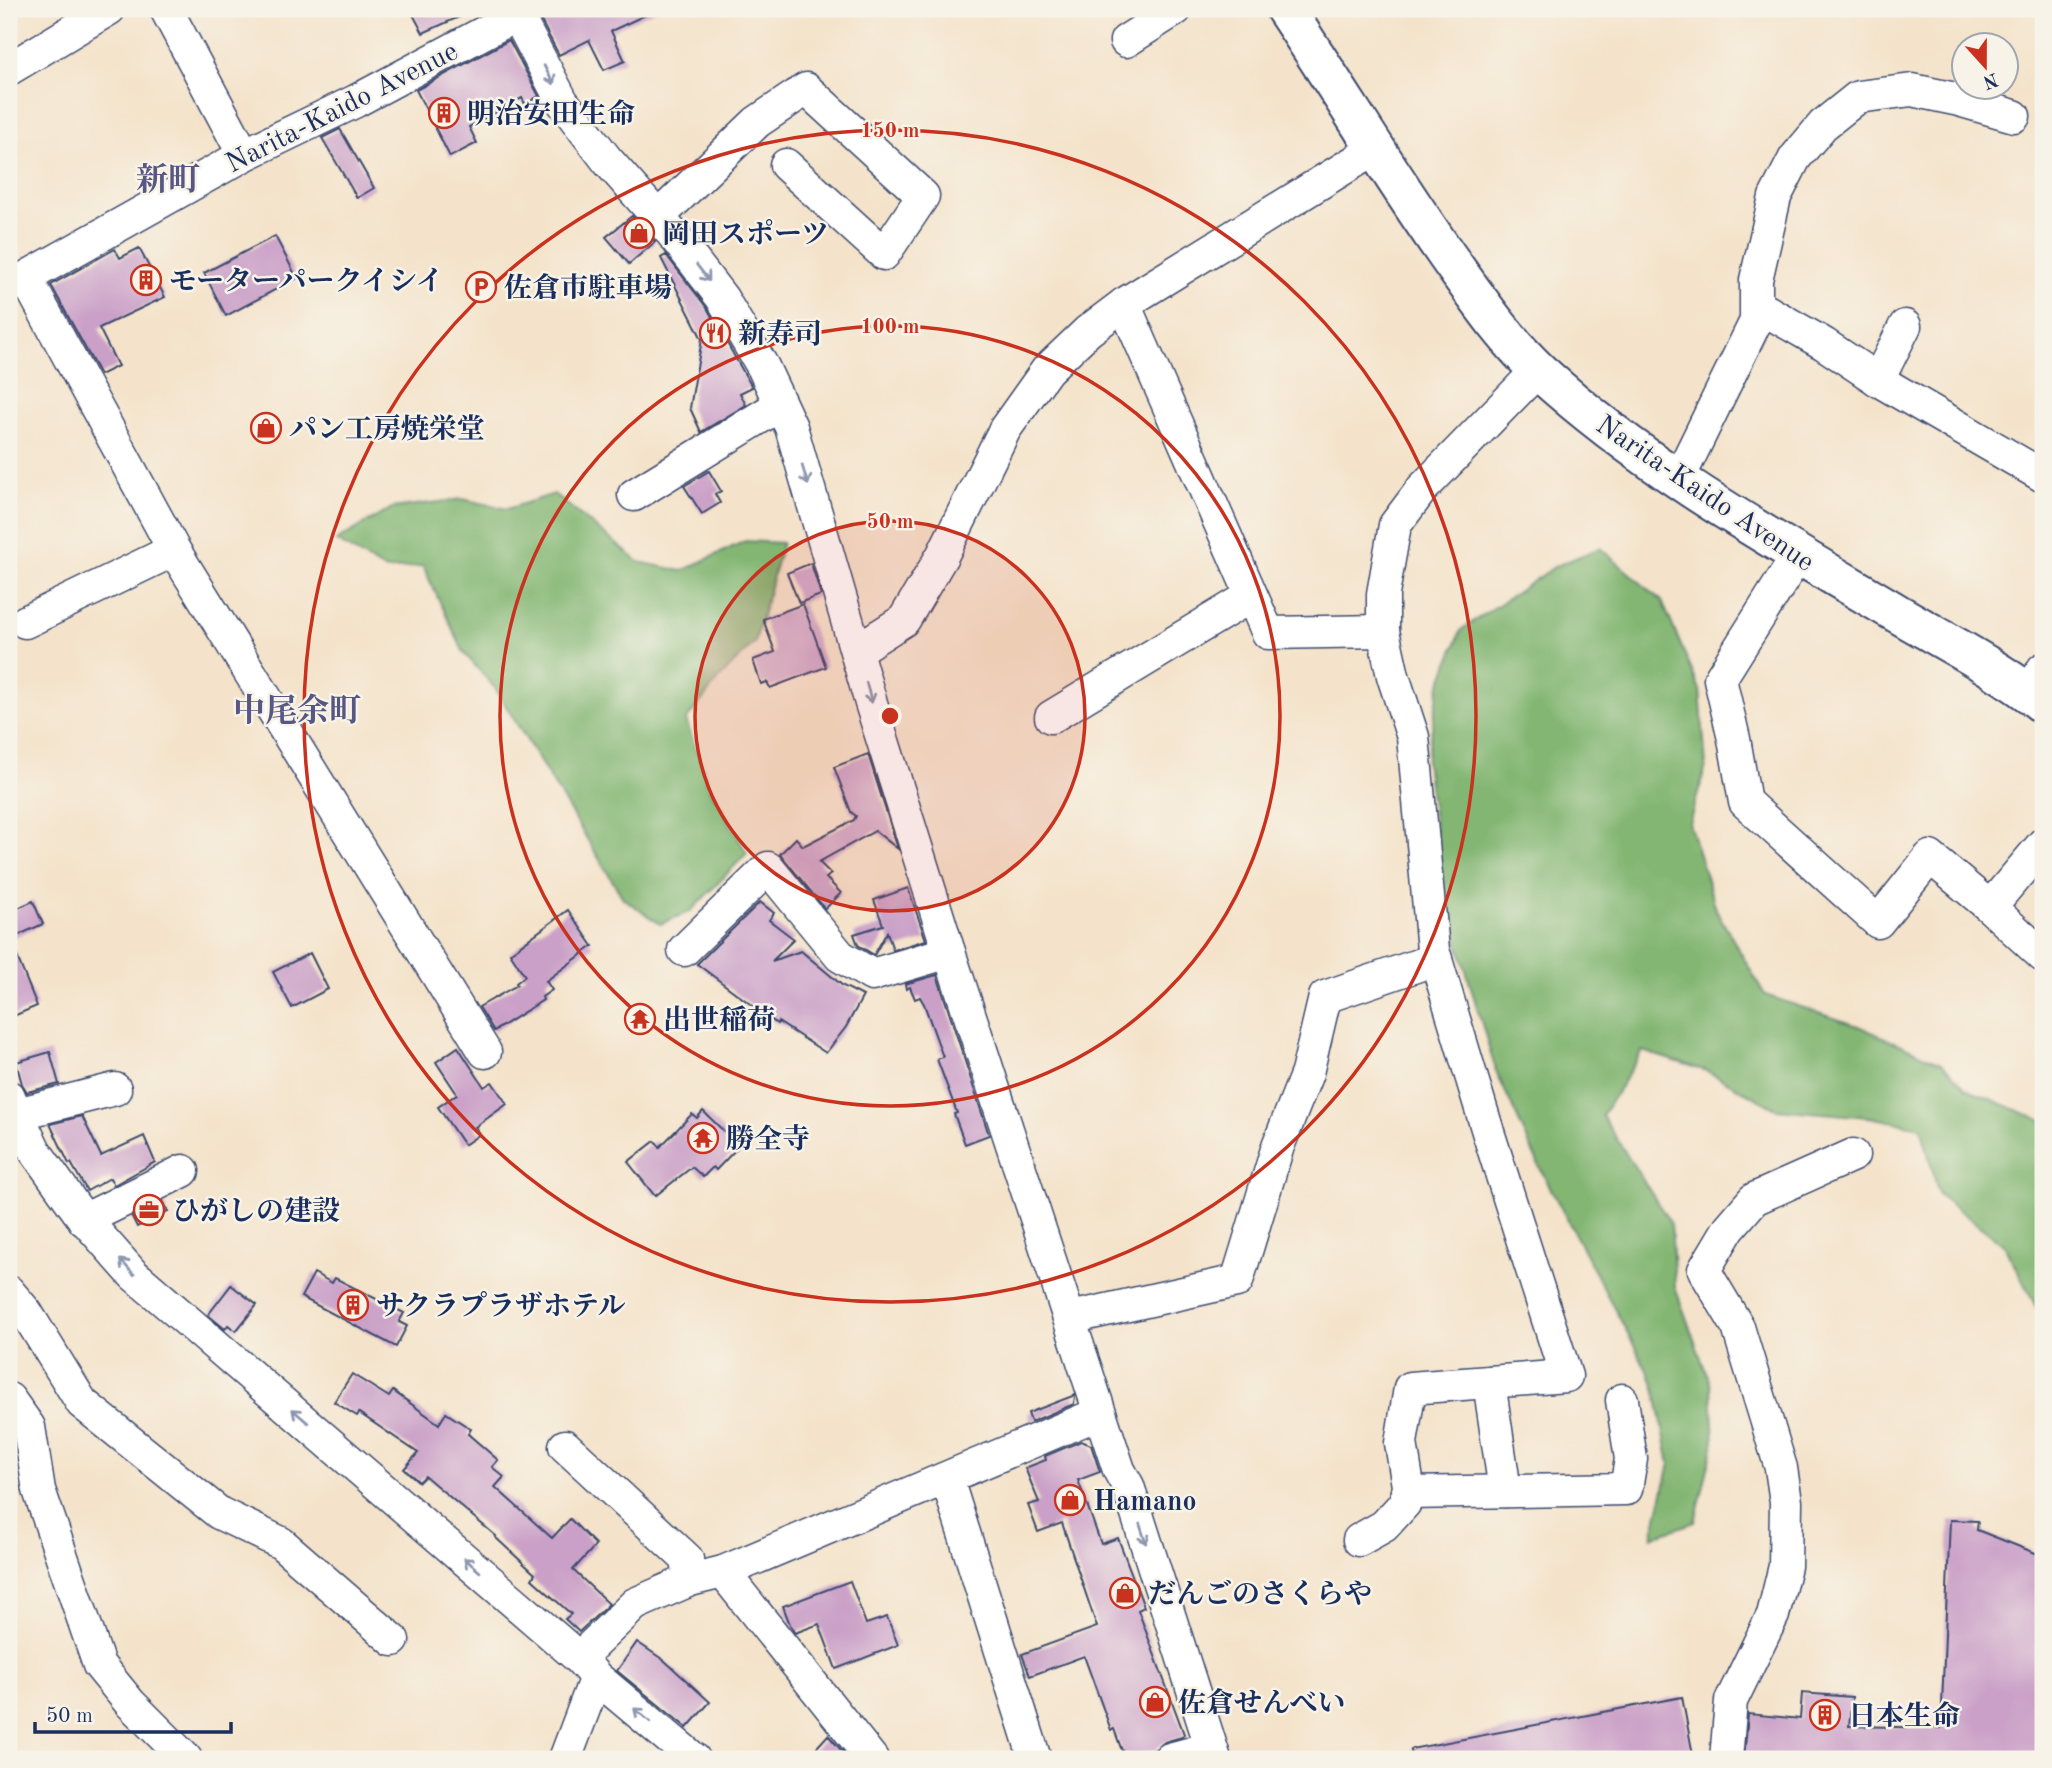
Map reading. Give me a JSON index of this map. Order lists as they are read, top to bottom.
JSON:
{
  "streets": {
    "highway": ["Narita-Kaido Avenue"]
  },
  "districts": ["新町", "中尾余町"],
  "places": {
    "building": [
      "明治安田生命",
      "モーターパークイシイ",
      "サクラプラザホテル",
      "日本生命"
    ],
    "shop": [
      "岡田スポーツ",
      "パン工房焼栄堂",
      "Hamano",
      "だんごのさくらや",
      "佐倉せんべい"
    ],
    "parking": ["佐倉市駐車場"],
    "restaurant": ["新寿司"],
    "temple": ["出世稲荷", "勝全寺"],
    "office": ["ひがしの建設"]
  },
  "scale_bar": "50 m",
  "north": "bottom",
  "rings": ["150 m", "100 m", "50 m"]
}
